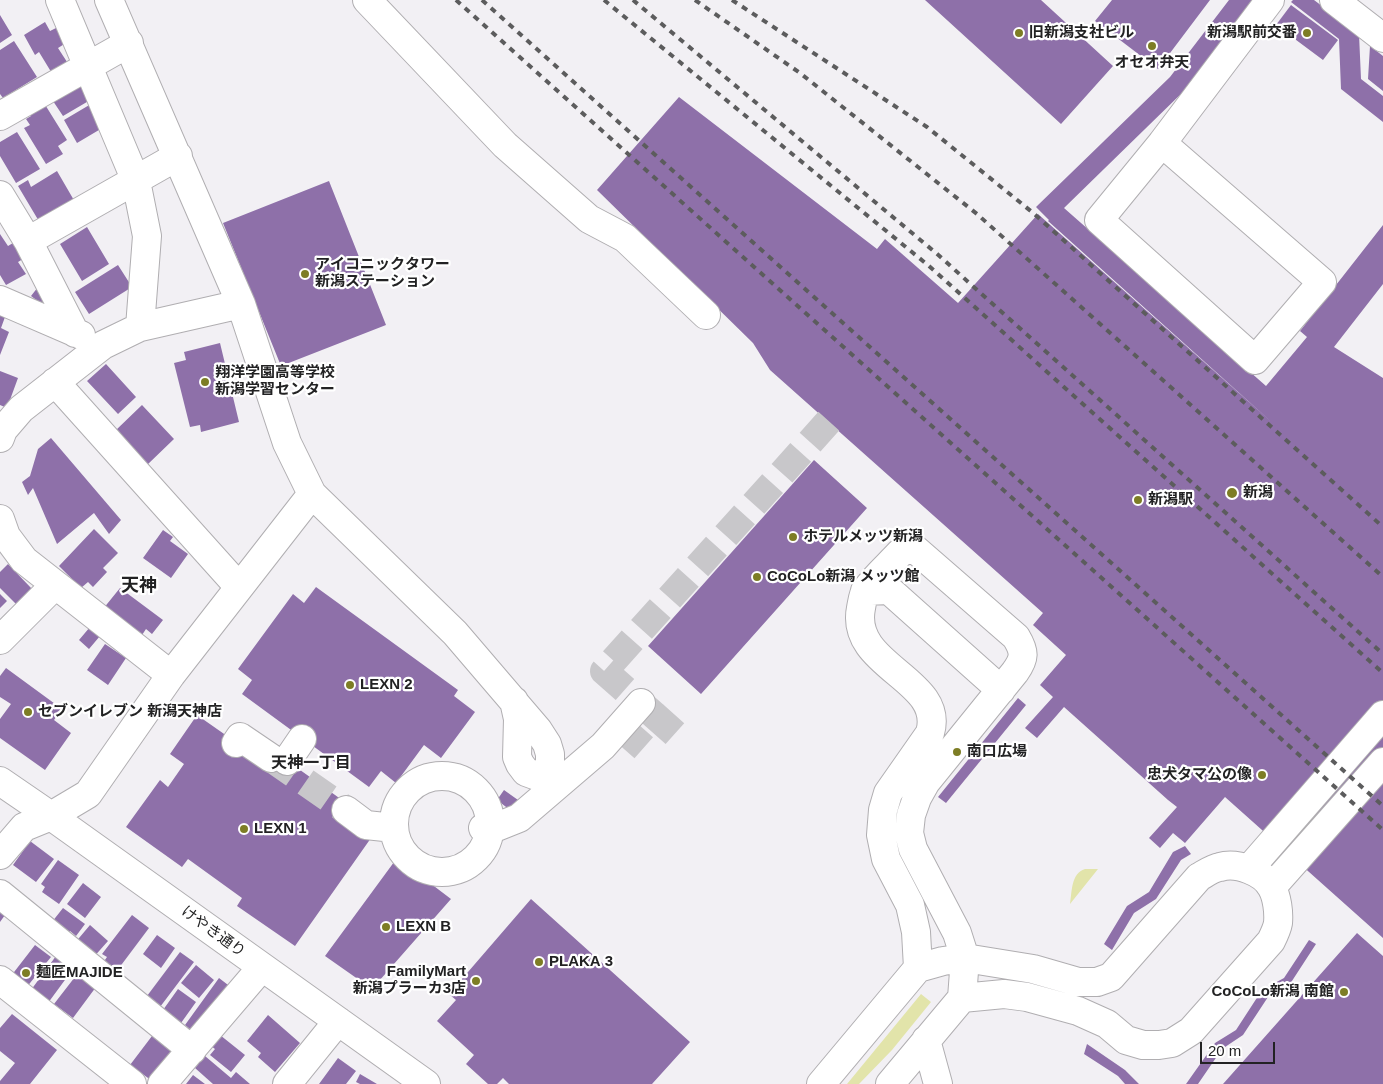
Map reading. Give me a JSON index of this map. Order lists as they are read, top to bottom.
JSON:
{
  "streets": {
    "street": ["けやき通り"]
  },
  "districts": ["天神", "天神一丁目"],
  "places": [
    "旧新潟支社ビル",
    "新潟駅前交番",
    "オセオ弁天",
    "アイコニックタワー 新潟ステーション",
    "翔洋学園高等学校 新潟学習センター",
    "新潟",
    "新潟駅",
    "ホテルメッツ新潟",
    "CoCoLo新潟 メッツ館",
    "LEXN 2",
    "セブンイレブン 新潟天神店",
    "南口広場",
    "忠犬タマ公の像",
    "LEXN 1",
    "LEXN B",
    "PLAKA 3",
    "麺匠MAJIDE",
    "FamilyMart 新潟プラーカ3店",
    "CoCoLo新潟 南館"
  ],
  "scale_bar": "20 m"
}
